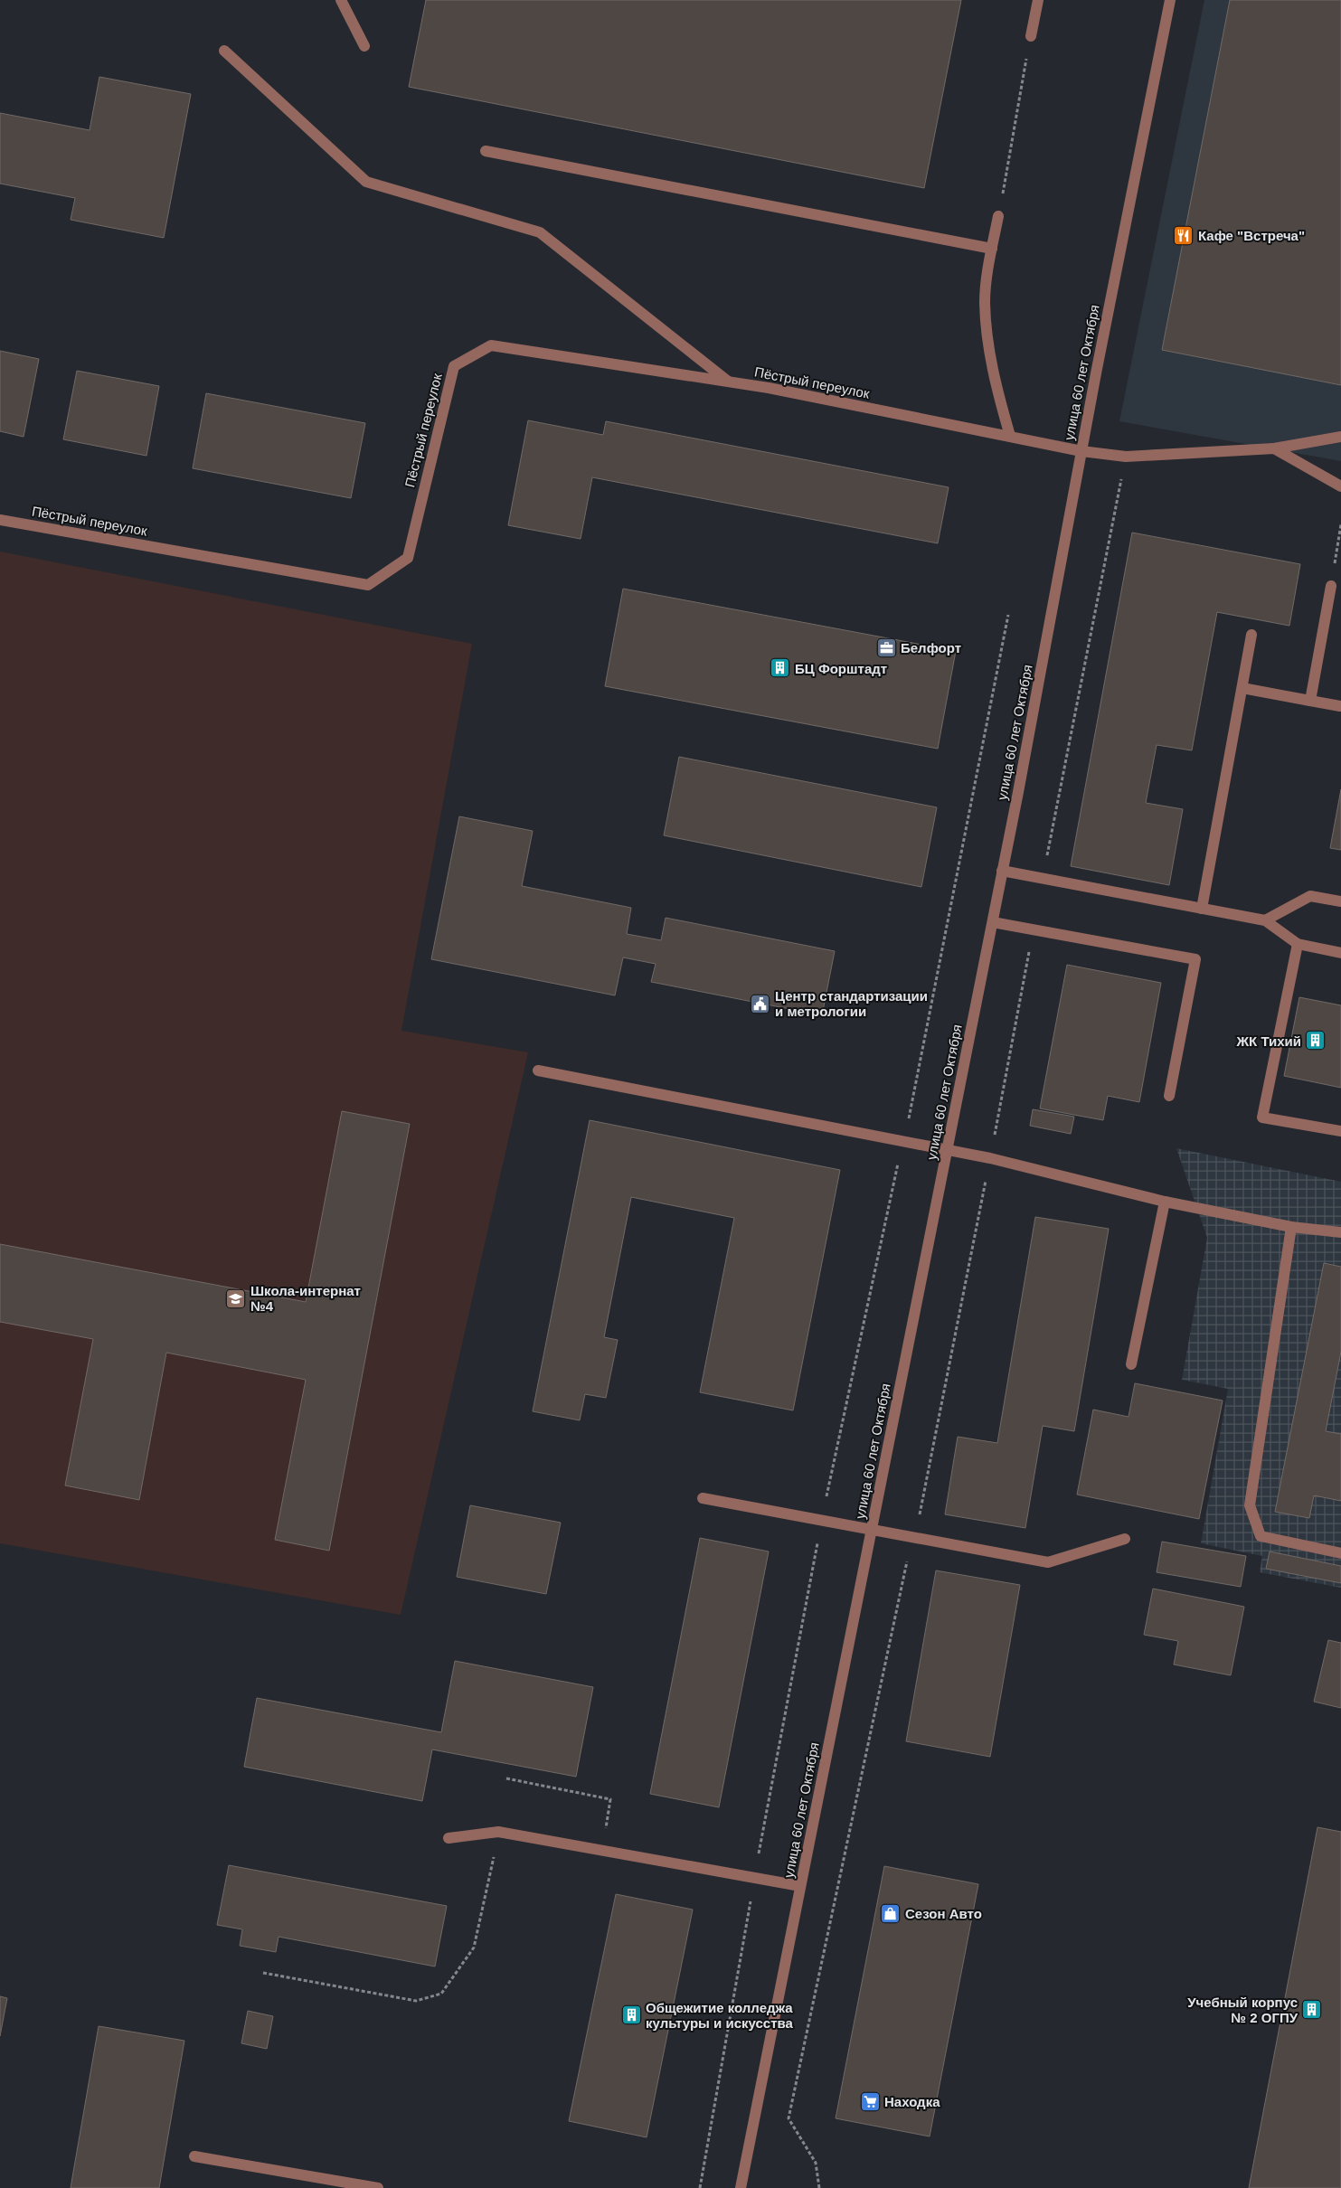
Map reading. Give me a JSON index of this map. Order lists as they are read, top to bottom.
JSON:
{
  "streets": {
    "street": ["улица 60 лет Октября", "Пёстрый переулок"]
  },
  "crossings": [
    ["улица 60 лет Октября", "Пёстрый переулок"]
  ],
  "places": {
    "restaurant": ["Кафе \"Встреча\""],
    "office": ["Белфорт"],
    "building": [
      "БЦ Форштадт",
      "ЖК Тихий",
      "Учебный корпус № 2 ОГПУ",
      "Общежитие колледжа культуры и искусства"
    ],
    "public building": ["Центр стандартизации и метрологии"],
    "school or university": ["Школа-интернат №4"],
    "shop": ["Сезон Авто"],
    "supermarket": ["Находка"]
  }
}
